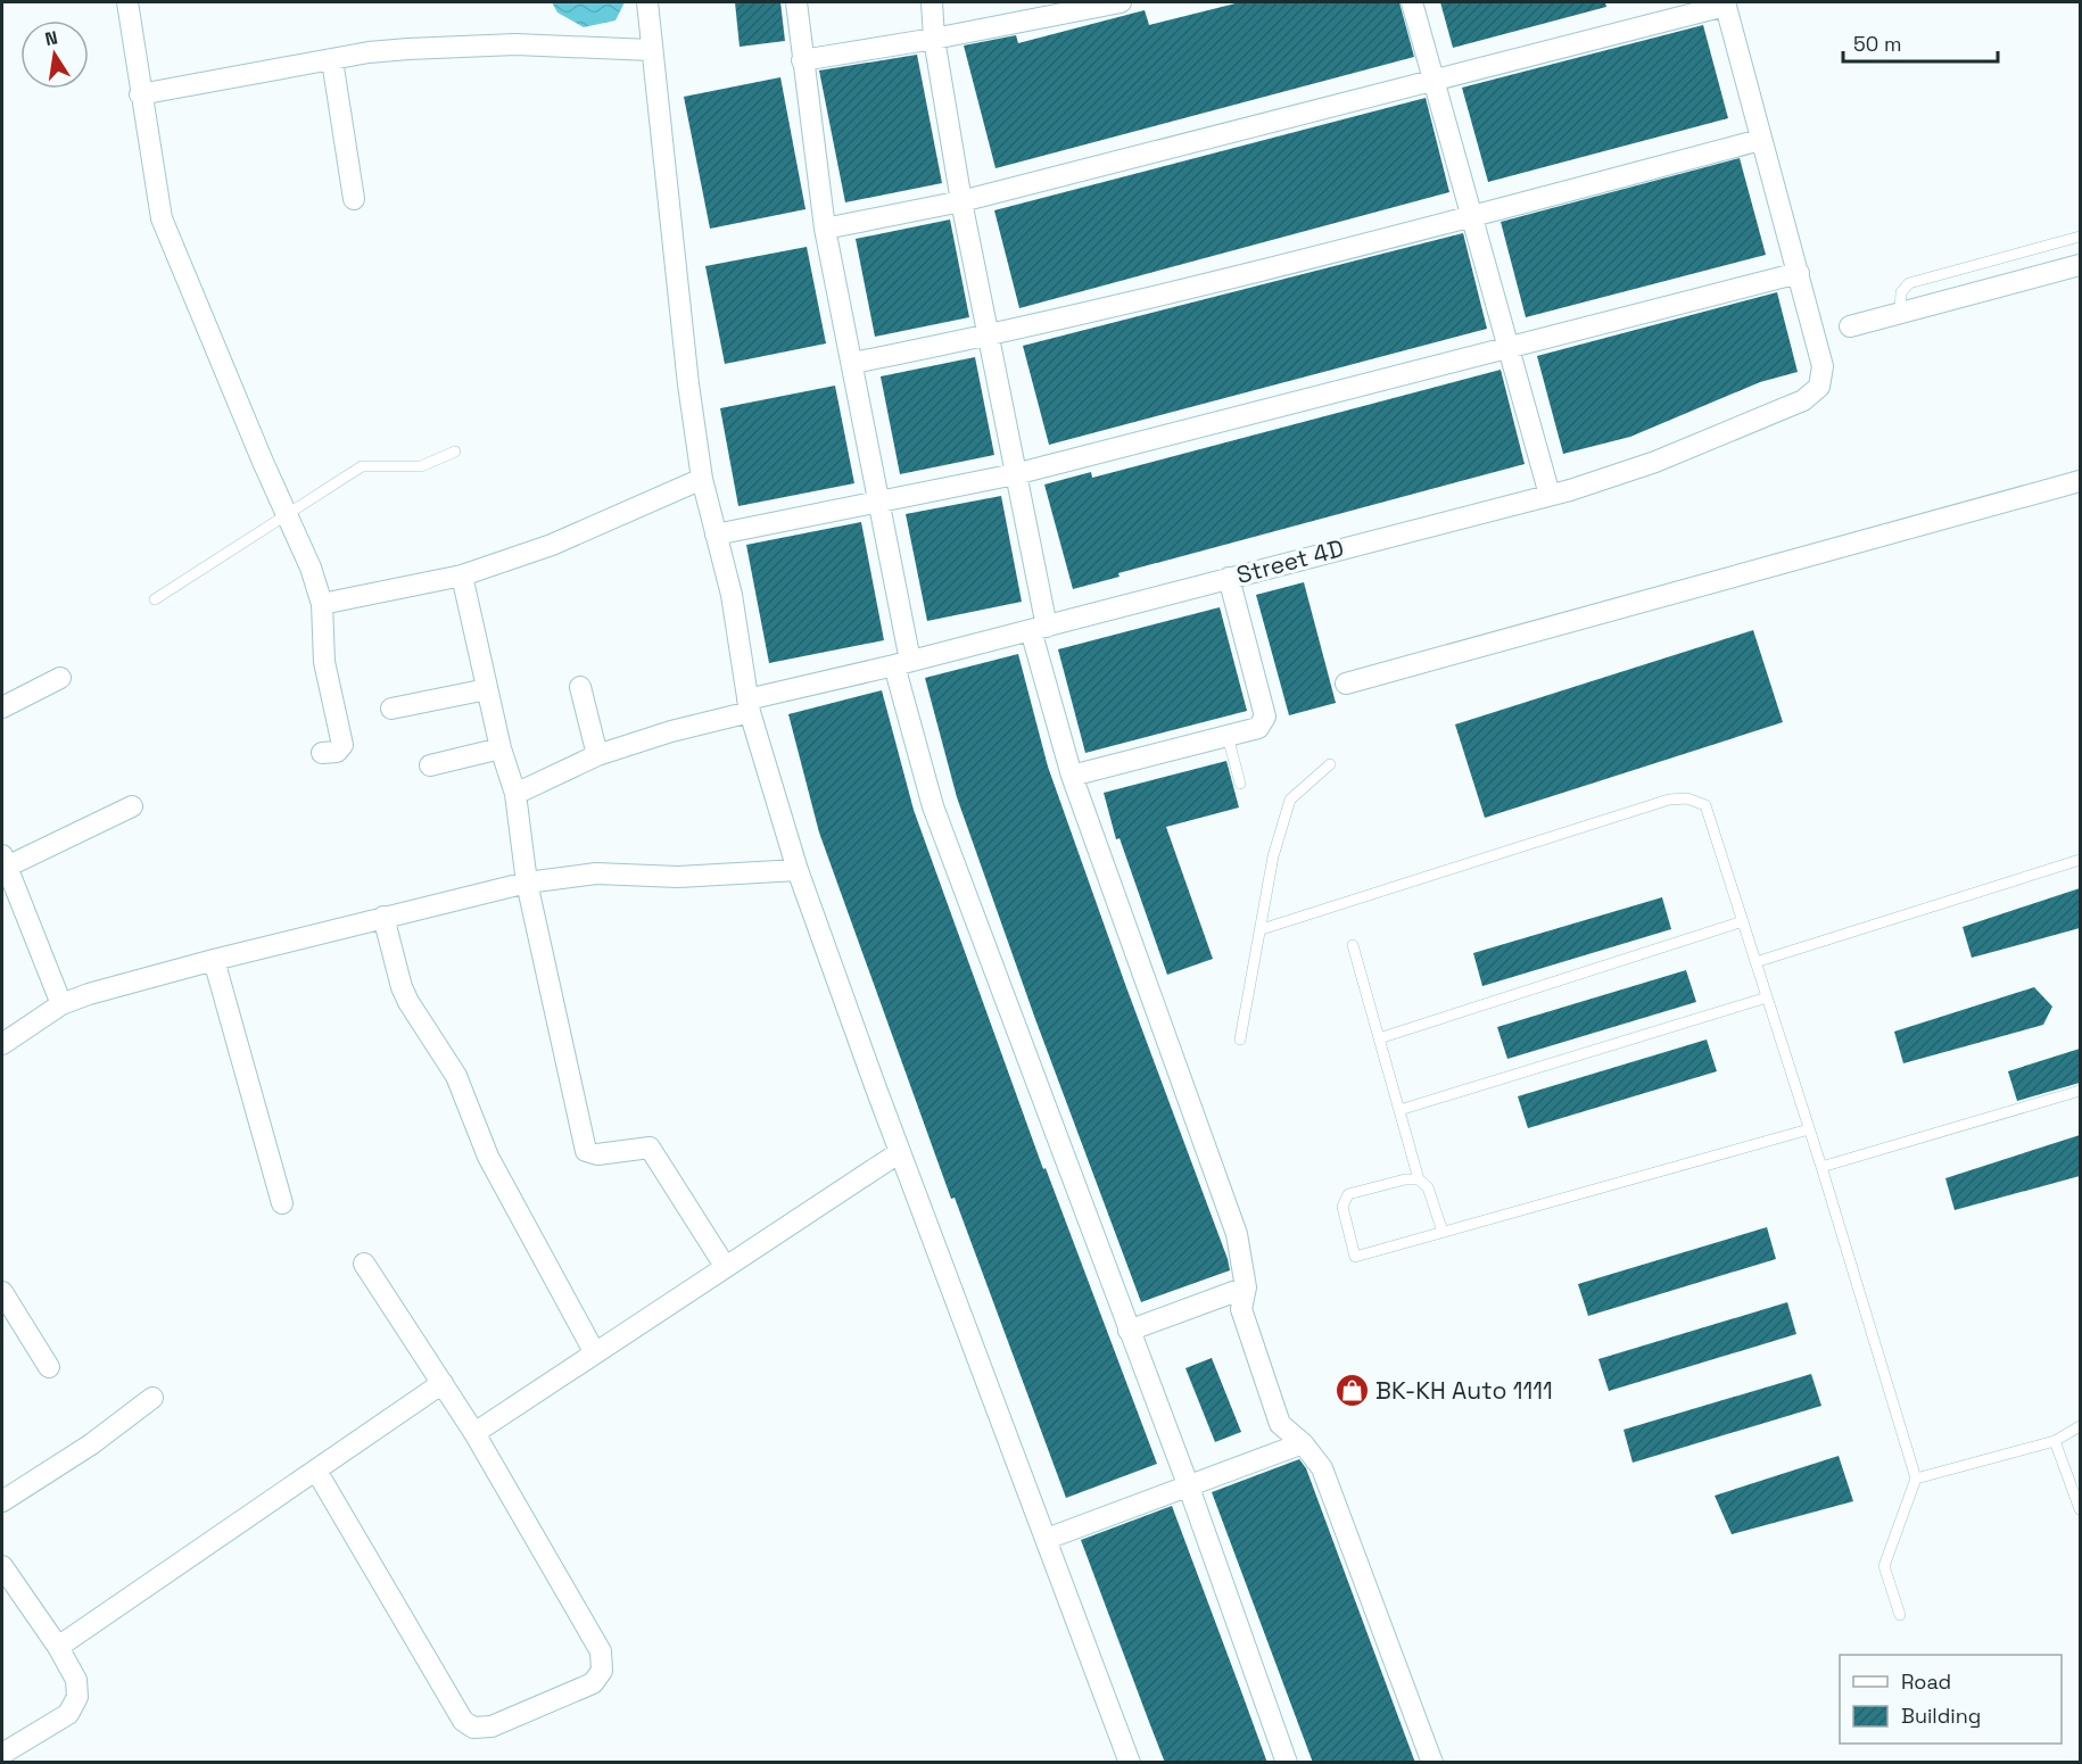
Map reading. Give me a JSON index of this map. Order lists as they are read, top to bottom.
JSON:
{
  "streets": {
    "street": ["Street 4D"]
  },
  "places": {
    "shop": ["BK-KH Auto 1111"]
  },
  "legend": ["Road", "Building"],
  "scale_bar": "50 m",
  "north": "top"
}
